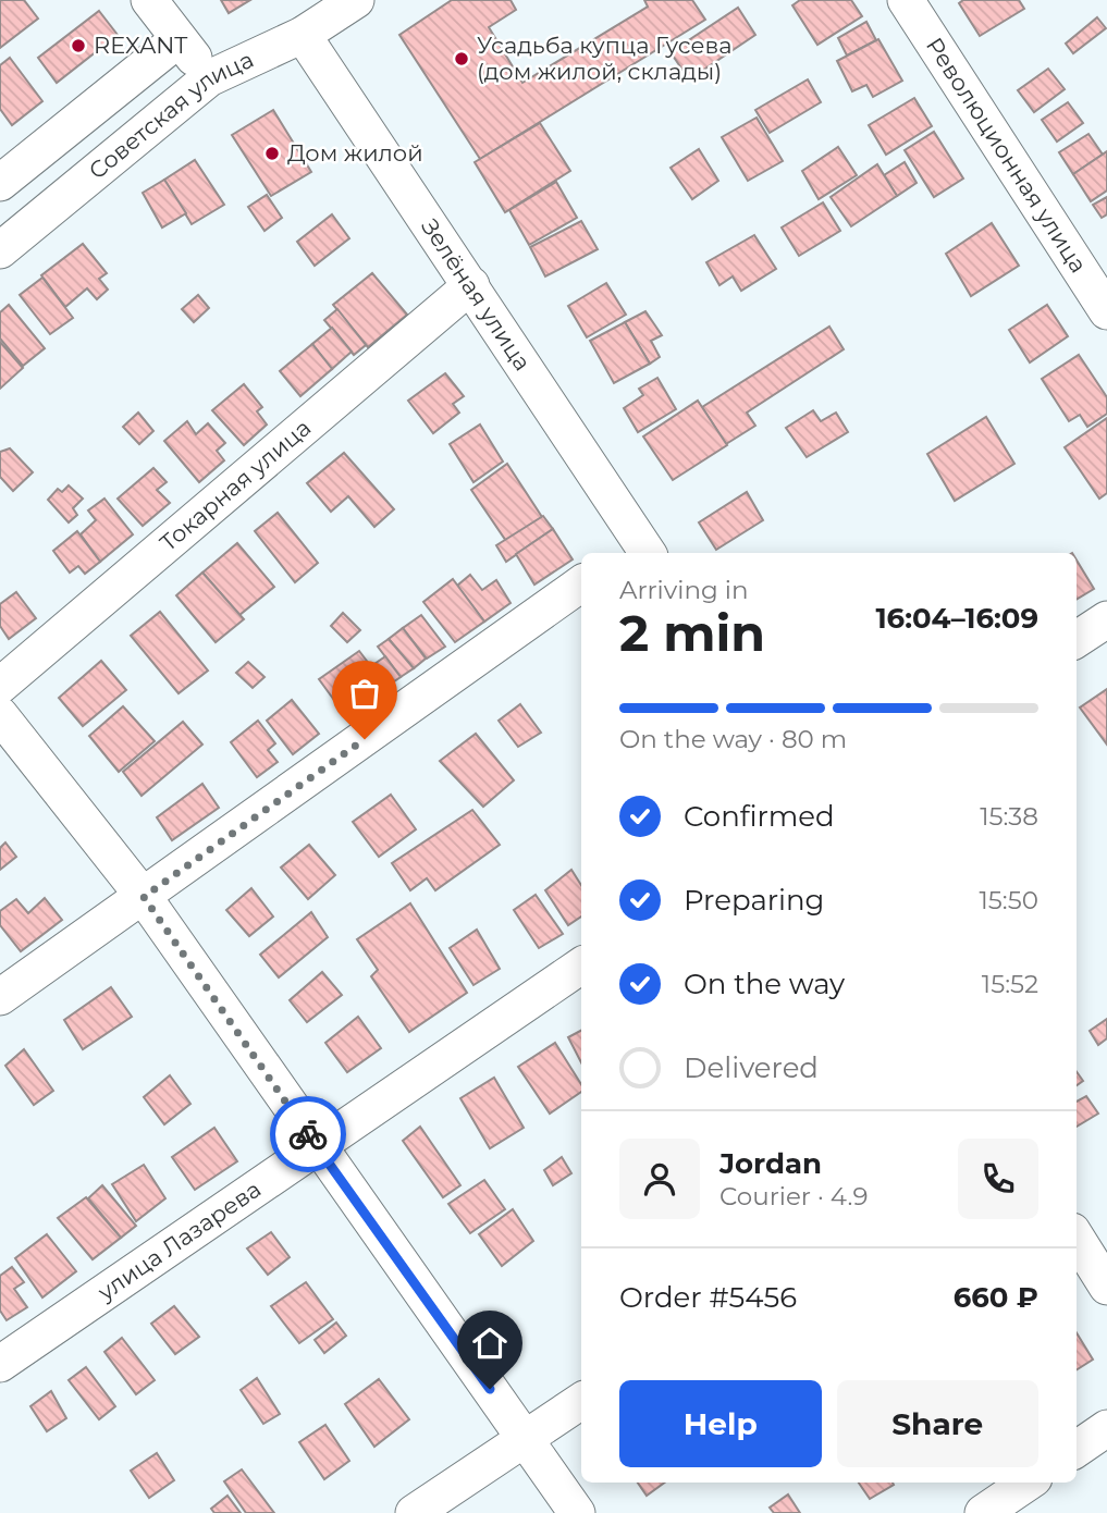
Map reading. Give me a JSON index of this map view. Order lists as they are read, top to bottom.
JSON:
{
  "streets": {
    "street": [
      "Советская улица",
      "Революционная улица",
      "Зелёная улица",
      "Токарная улица",
      "улица Лазарева"
    ]
  },
  "crossings": [
    ["Советская улица", "Зелёная улица"],
    ["Зелёная улица", "Токарная улица"]
  ],
  "places": ["REXANT", "Усадьба купца Гусева (дом жилой, склады)", "Дом жилой"],
  "page": {
    "heading": ["2 min", "Arriving in", "16:04–16:09"],
    "panel": [
      "Jordan",
      "Courier · 4.9",
      "Order #5456",
      "660 ₽"
    ],
    "bar": "On the way · 80 m",
    "list": [
      ["Confirmed", "15:38"],
      ["Preparing", "15:50"],
      ["On the way", "15:52"],
      "Delivered"
    ],
    "buttons": ["Help", "Share"]
  }
}
